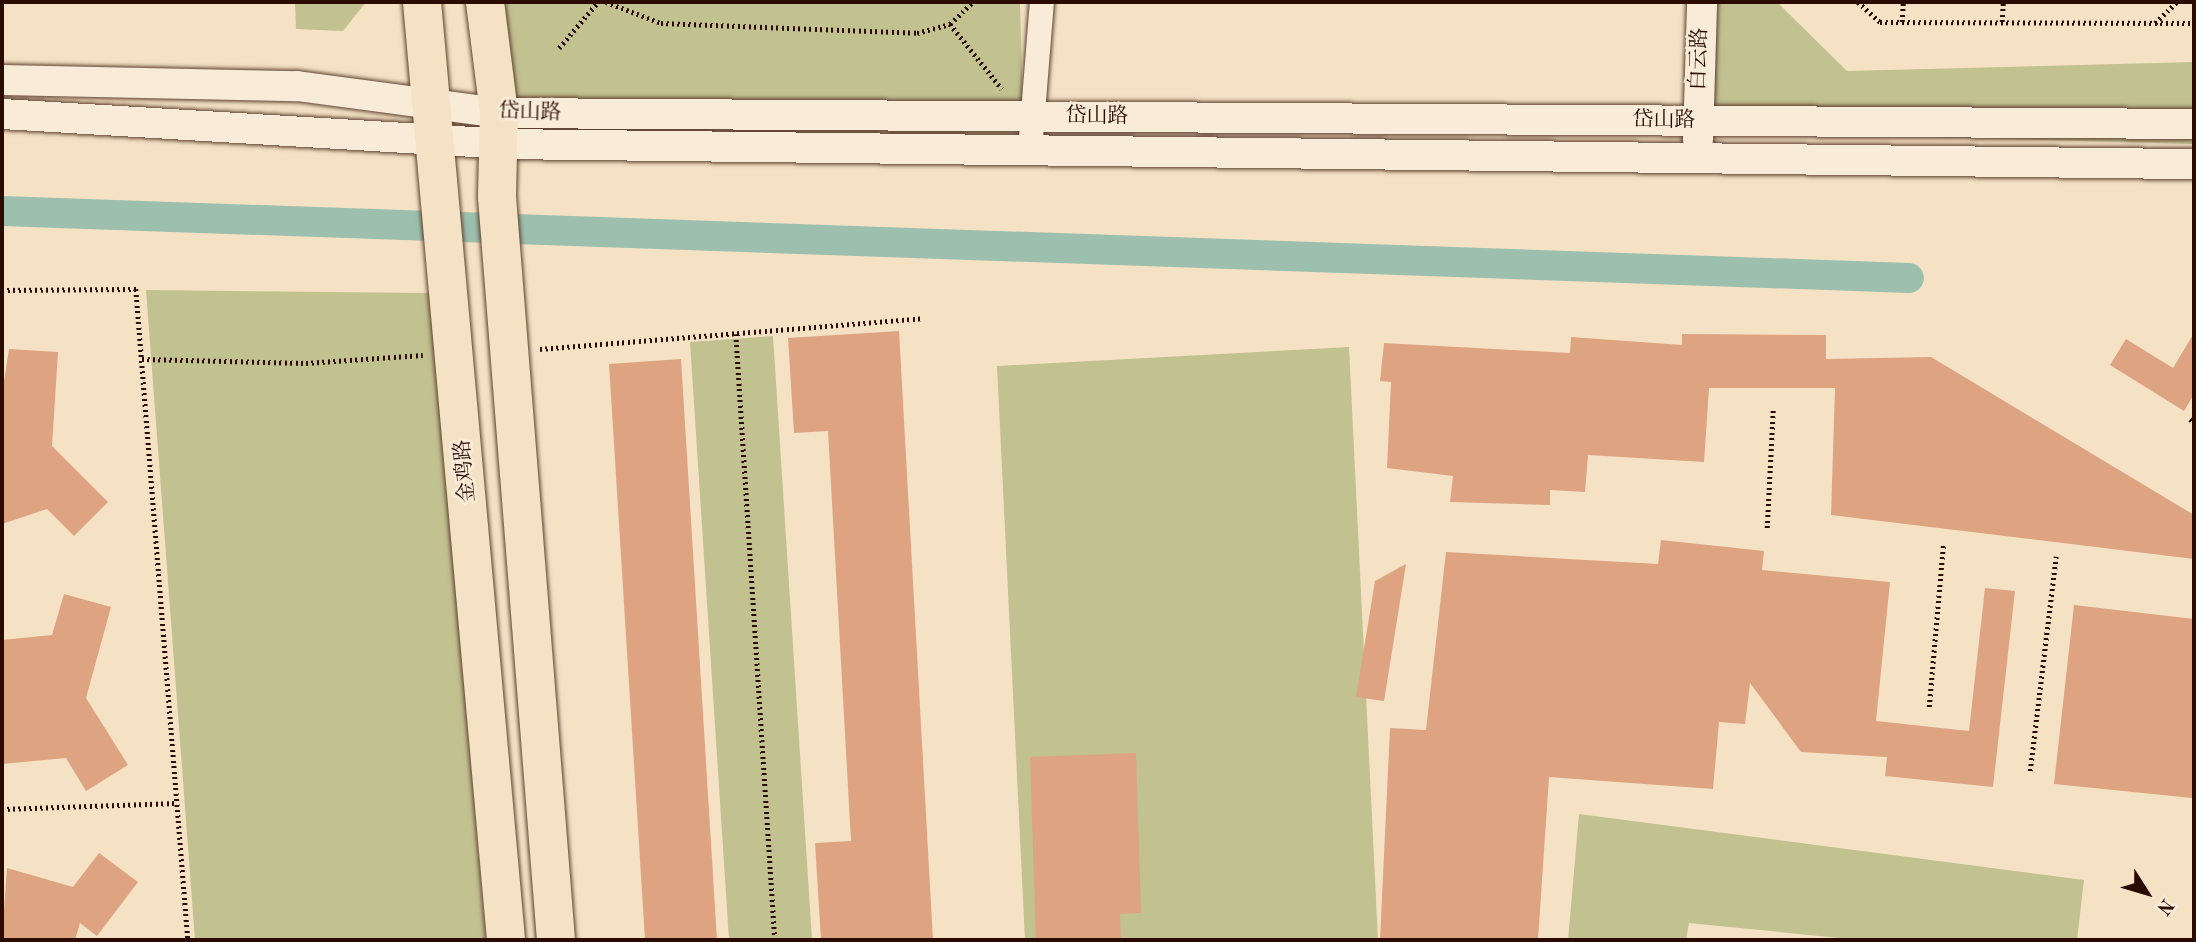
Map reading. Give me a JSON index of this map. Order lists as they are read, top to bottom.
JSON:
{
  "streets": {
    "main road": ["金鸡路"],
    "street": ["白云路", "岱山路"]
  },
  "crossings": [
    ["白云路", "岱山路"],
    ["岱山路", "金鸡路"]
  ],
  "north": "bottom right"
}
